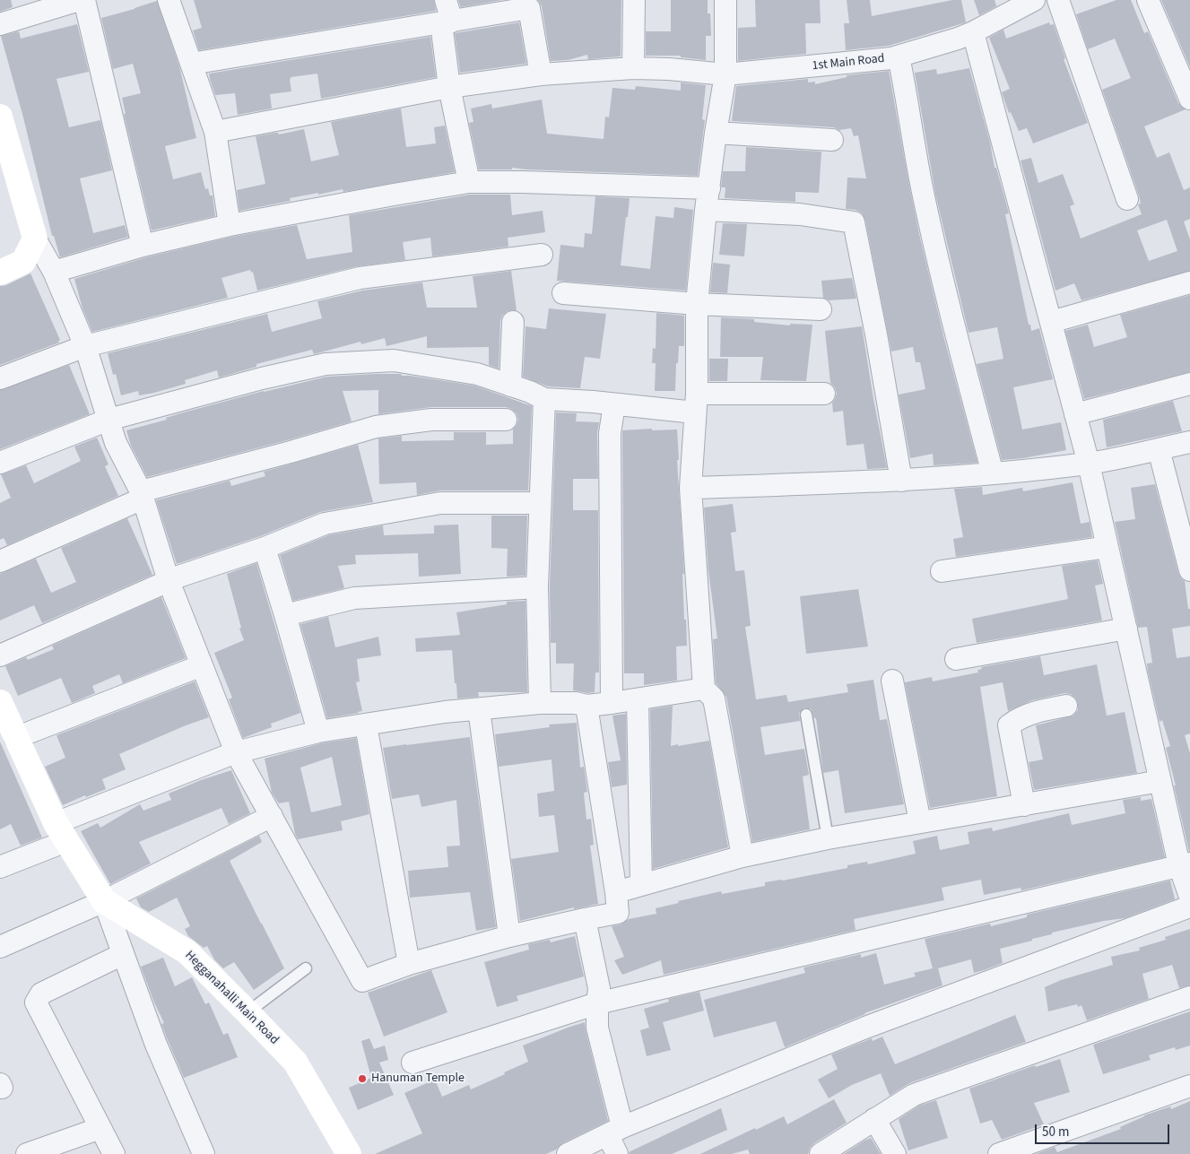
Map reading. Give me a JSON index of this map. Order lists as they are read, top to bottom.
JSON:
{
  "streets": {
    "main road": ["Hegganahalli Main Road"],
    "street": ["1st Main Road"]
  },
  "places": ["Hanuman Temple"],
  "scale_bar": "50 m"
}
